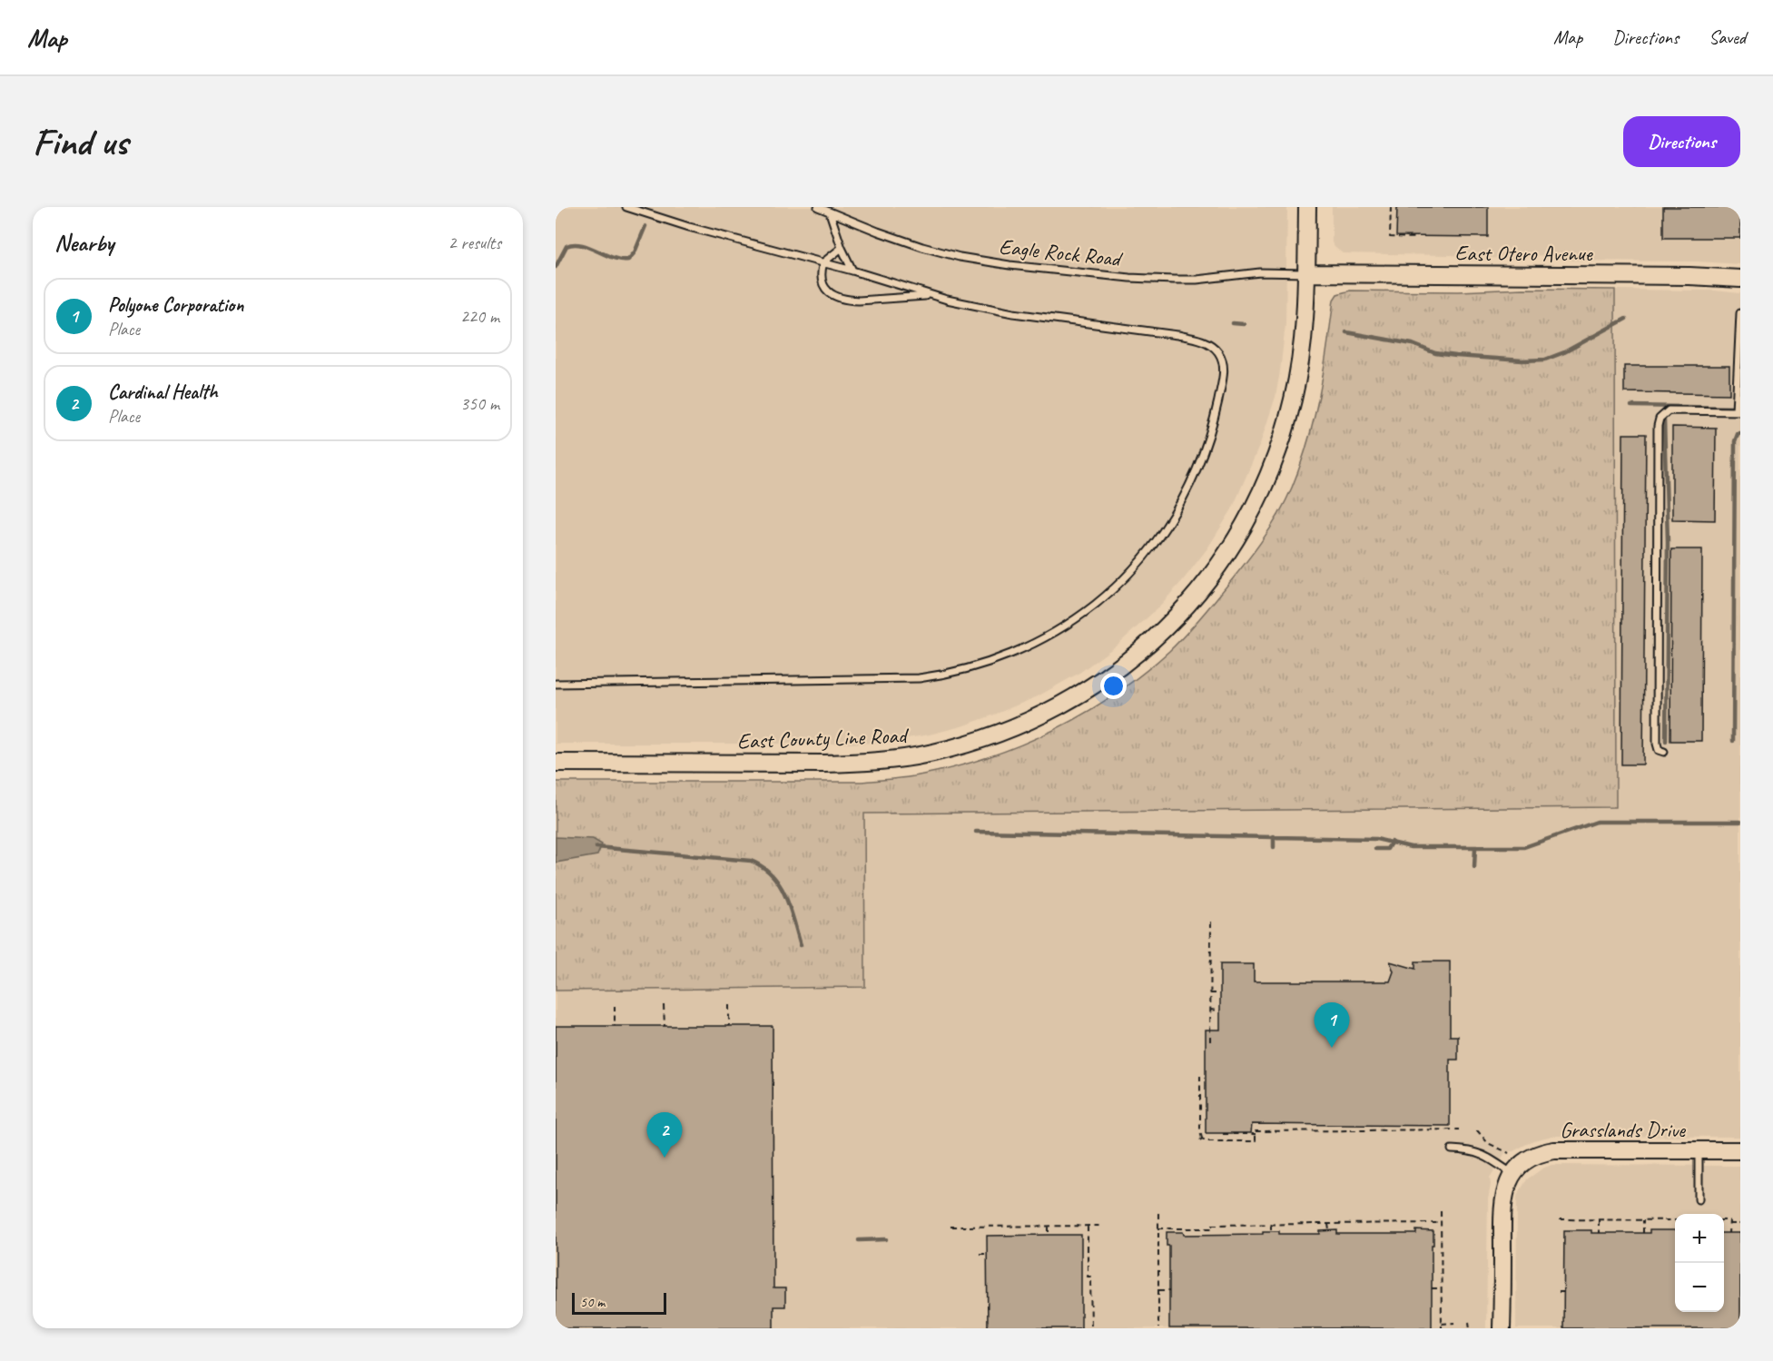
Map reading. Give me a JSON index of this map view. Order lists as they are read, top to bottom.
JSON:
{
  "streets": {
    "main road": ["East Otero Avenue", "East County Line Road", "Grasslands Drive"],
    "lane": ["Eagle Rock Road"]
  },
  "crossings": [
    ["Eagle Rock Road", "East Otero Avenue"],
    ["Eagle Rock Road", "East County Line Road"],
    ["East Otero Avenue", "East County Line Road"]
  ],
  "scale_bar": "50 m",
  "page": {
    "header": "Map",
    "nav": ["Map", "Directions", "Saved"],
    "buttons": "Directions",
    "title": "Find us",
    "heading": ["Nearby", "2 results"],
    "list": [
      {
        "mark": "1",
        "name": "Polyone Corporation",
        "note": "Place",
        "value": "220 m"
      },
      {
        "mark": "2",
        "name": "Cardinal Health",
        "note": "Place",
        "value": "350 m"
      }
    ],
    "pins": ["1", "2"],
    "map_buttons": ["+", "−"],
    "scale": "50 m"
  }
}
